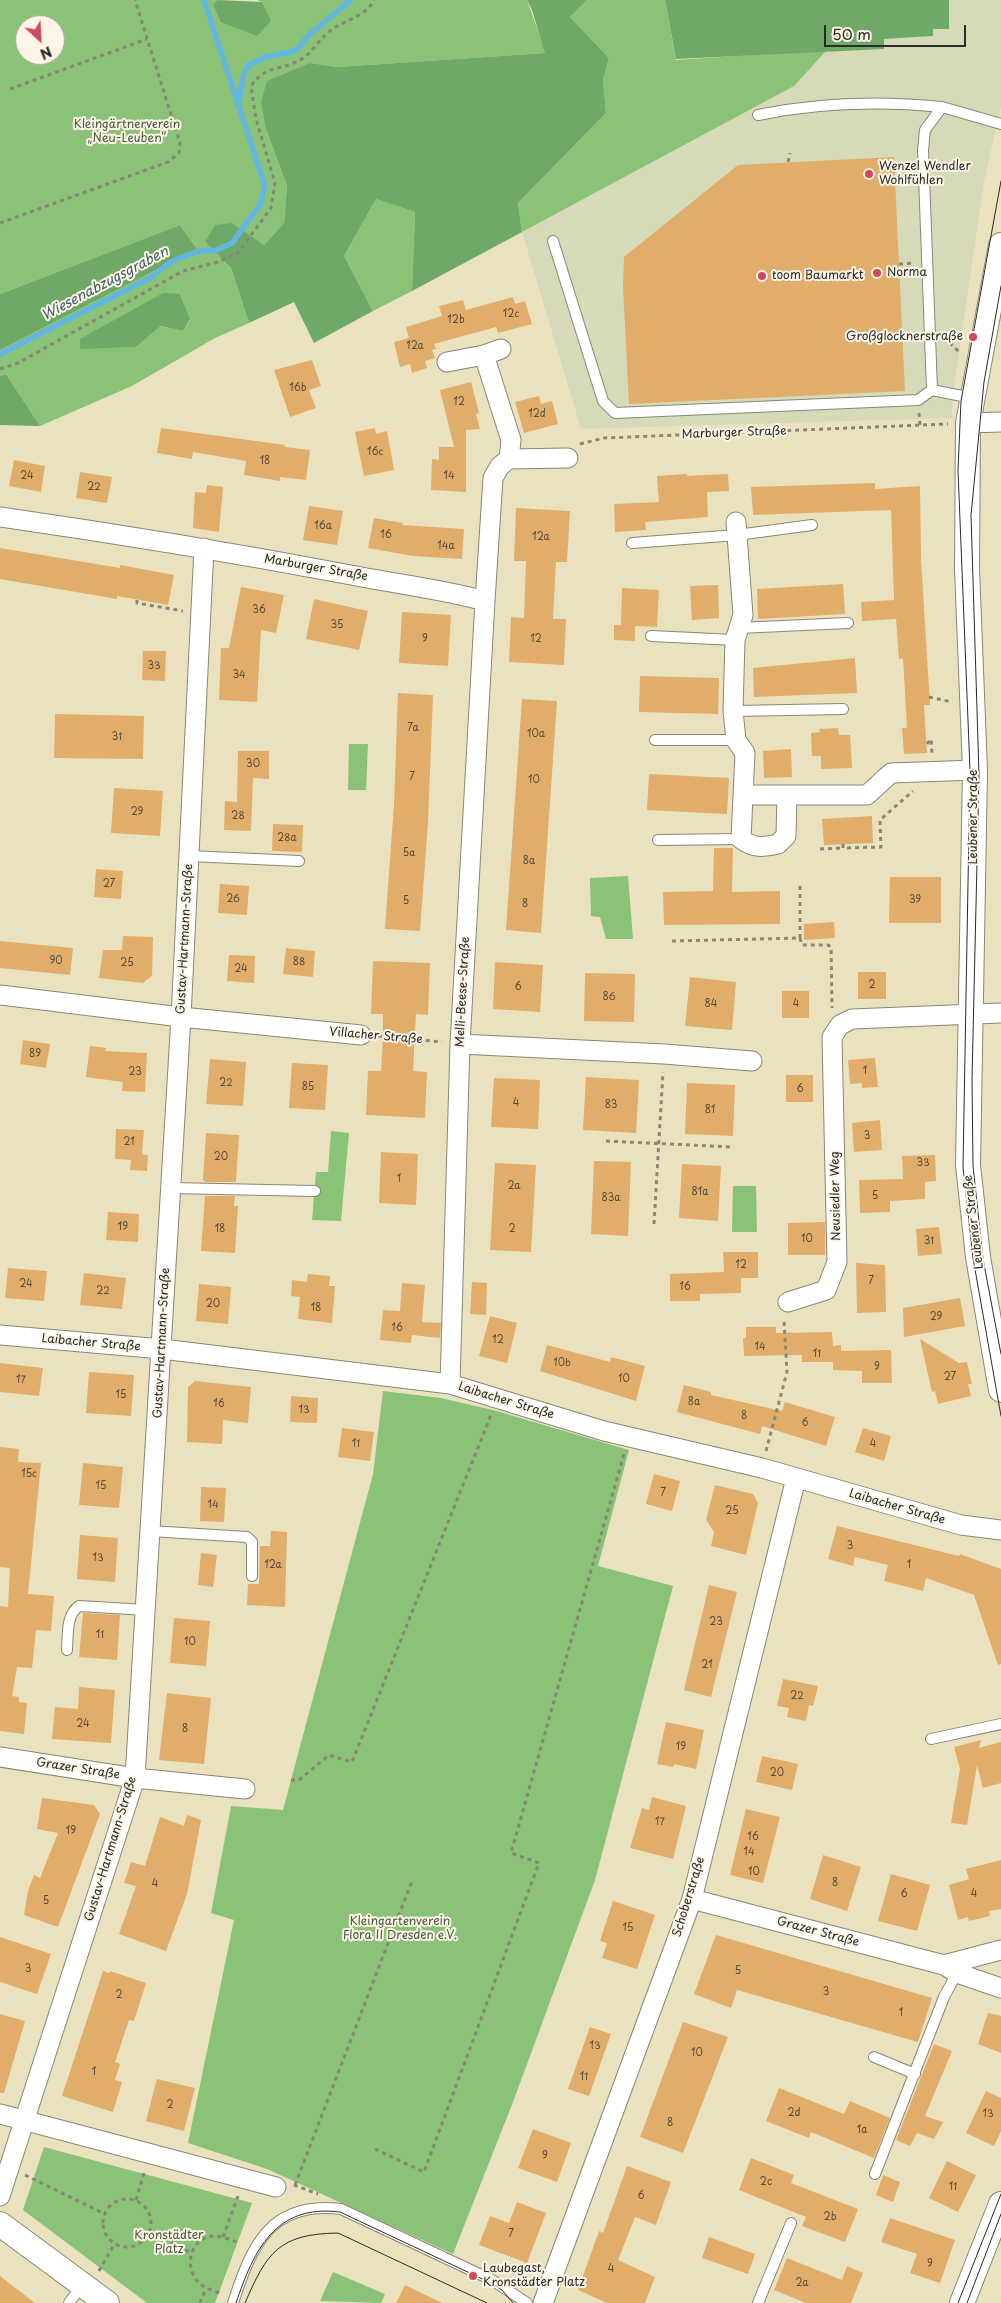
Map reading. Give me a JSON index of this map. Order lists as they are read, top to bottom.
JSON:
{
  "streets": {
    "street": [
      "Marburger Straße",
      "Leubener Straße",
      "Gustav-Hartmann-Straße",
      "Melli-Beese-Straße",
      "Villacher Straße",
      "Neusiedler Weg",
      "Laibacher Straße",
      "Grazer Straße",
      "Schoberstraße"
    ]
  },
  "crossings": [
    ["Marburger Straße", "Leubener Straße"],
    ["Marburger Straße", "Gustav-Hartmann-Straße"],
    ["Marburger Straße", "Melli-Beese-Straße"],
    ["Gustav-Hartmann-Straße", "Villacher Straße"],
    ["Gustav-Hartmann-Straße", "Laibacher Straße"],
    ["Gustav-Hartmann-Straße", "Grazer Straße"],
    ["Melli-Beese-Straße", "Villacher Straße"],
    ["Melli-Beese-Straße", "Laibacher Straße"],
    ["Laibacher Straße", "Schoberstraße"],
    ["Grazer Straße", "Schoberstraße"]
  ],
  "water": ["Wiesenabzugsgraben"],
  "parks": ["Kleingärtnerverein „Neu-Leuben“", "Kleingartenverein Flora II Dresden e.V.", "Kronstädter Platz"],
  "places": [
    "Wenzel Wendler Wohlfühlen",
    "Norma",
    "toom Baumarkt",
    "Großglocknerstraße",
    "Laubegast, Kronstädter Platz"
  ],
  "house_numbers": [
    "12c",
    "12b",
    "12a",
    "16b",
    "12",
    "12d",
    "16c",
    "18",
    "24",
    "14",
    "22",
    "16a",
    "16",
    "12a",
    "14a",
    "36",
    "35",
    "9",
    "12",
    "33",
    "34",
    "7a",
    "10a",
    "31",
    "30",
    "7",
    "10",
    "29",
    "28",
    "28a",
    "5a",
    "8a",
    "27",
    "26",
    "39",
    "5",
    "8",
    "90",
    "88",
    "25",
    "24",
    "2",
    "6",
    "86",
    "84",
    "4",
    "89",
    "1",
    "23",
    "22",
    "85",
    "6",
    "4",
    "83",
    "81",
    "3",
    "21",
    "20",
    "33",
    "1",
    "2a",
    "81a",
    "5",
    "83a",
    "19",
    "18",
    "2",
    "10",
    "31",
    "12",
    "7",
    "24",
    "16",
    "22",
    "20",
    "18",
    "29",
    "16",
    "12",
    "14",
    "11",
    "10b",
    "9",
    "27",
    "10",
    "17",
    "15",
    "8a",
    "16",
    "13",
    "8",
    "6",
    "11",
    "4",
    "15c",
    "15",
    "7",
    "14",
    "25",
    "3",
    "13",
    "12a",
    "1",
    "23",
    "11",
    "10",
    "21",
    "22",
    "24",
    "8",
    "19",
    "20",
    "17",
    "19",
    "16",
    "14",
    "10",
    "8",
    "4",
    "6",
    "4",
    "5",
    "15",
    "3",
    "5",
    "3",
    "2",
    "1",
    "13",
    "10",
    "1",
    "11",
    "2",
    "2d",
    "13",
    "8",
    "1a",
    "9",
    "2c",
    "11",
    "6",
    "2b",
    "7",
    "9",
    "4",
    "2a"
  ],
  "scale_bar": "50 m",
  "north": "bottom right"
}
